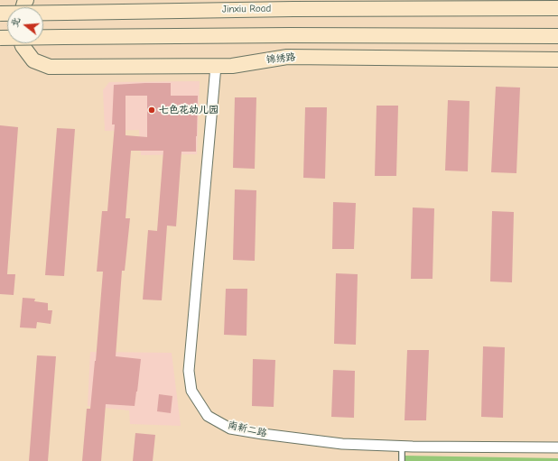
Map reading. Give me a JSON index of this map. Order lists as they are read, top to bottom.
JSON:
{
  "streets": {
    "main road": ["Jinxiu Road", "锦绣路"],
    "street": ["南新二路"]
  },
  "crossings": [
    ["锦绣路", "南新二路"]
  ],
  "places": ["七色花幼儿园"],
  "north": "left"
}
